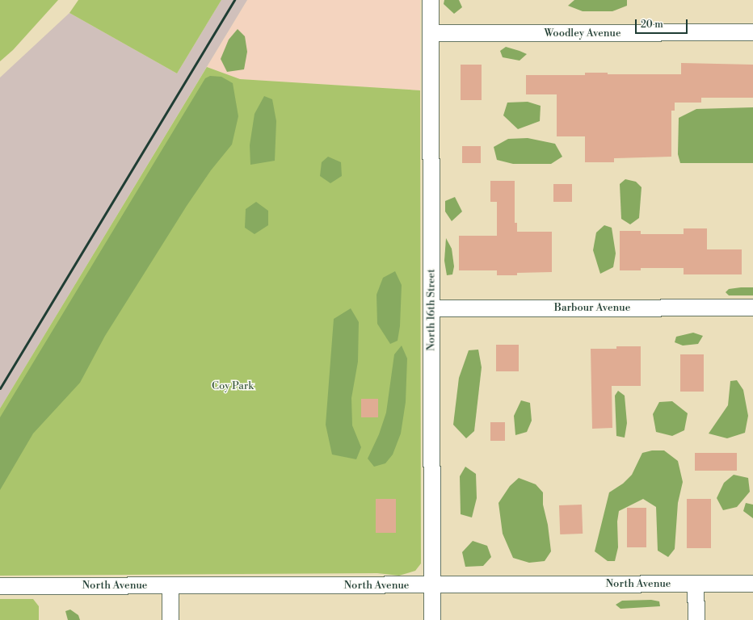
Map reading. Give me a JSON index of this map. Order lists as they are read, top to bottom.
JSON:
{
  "streets": {
    "street": [
      "Woodley Avenue",
      "Barbour Avenue",
      "North 16th Street",
      "North Avenue"
    ]
  },
  "crossings": [
    ["Woodley Avenue", "North 16th Street"],
    ["Barbour Avenue", "North 16th Street"],
    ["North 16th Street", "North Avenue"]
  ],
  "parks": ["Coy Park"],
  "scale_bar": "20 m"
}
